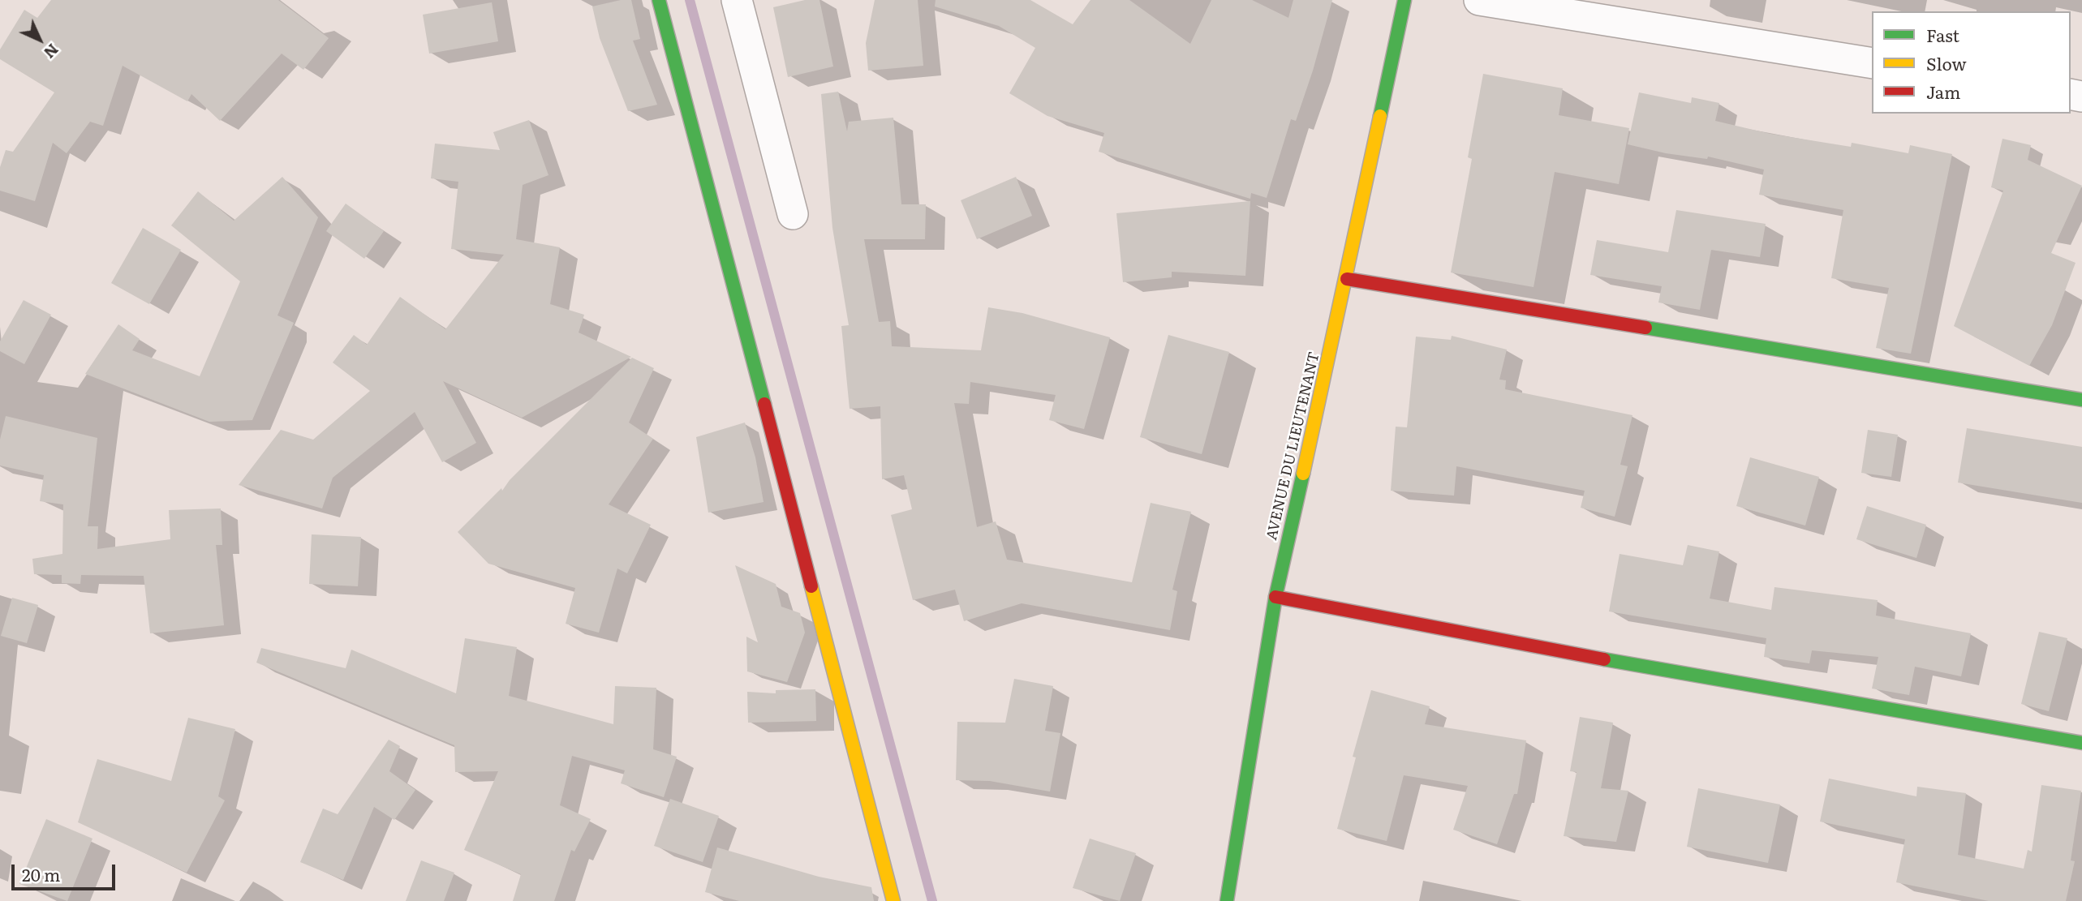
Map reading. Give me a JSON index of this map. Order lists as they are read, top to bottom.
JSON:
{
  "streets": {
    "street": ["AVENUE DU LIEUTENANT"]
  },
  "legend": ["Fast", "Slow", "Jam"],
  "scale_bar": "20 m",
  "north": "bottom right"
}
